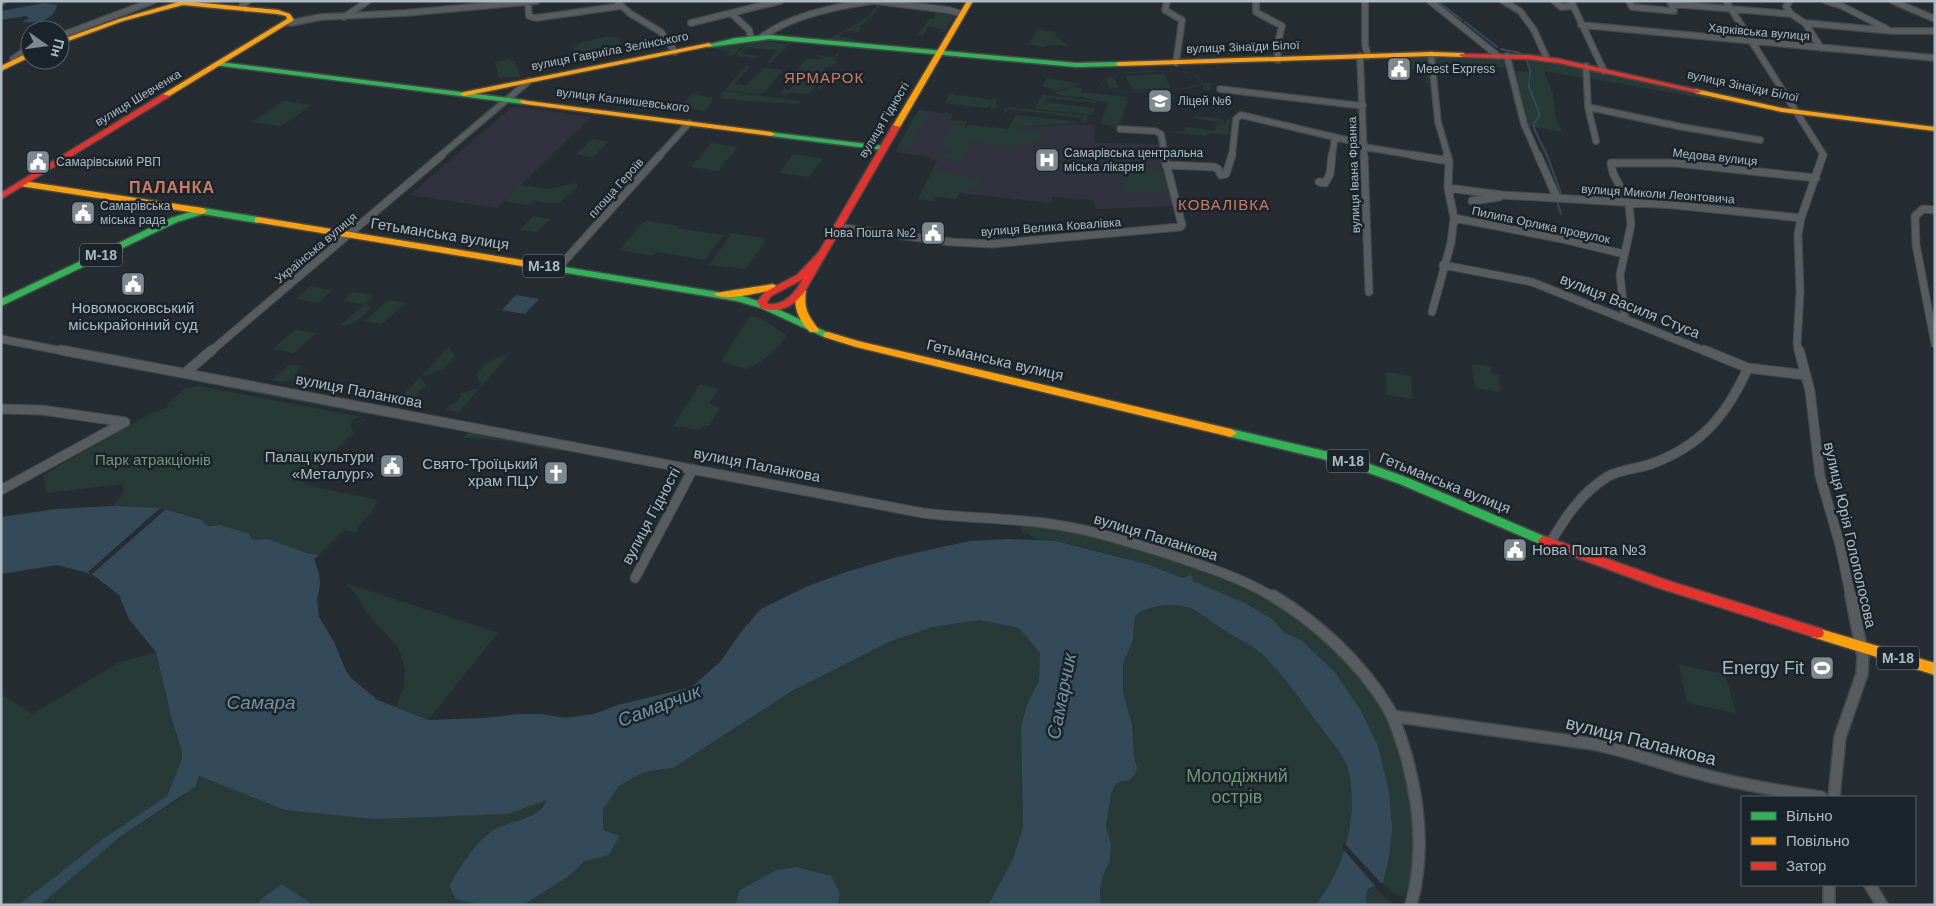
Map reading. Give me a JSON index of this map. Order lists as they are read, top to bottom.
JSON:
{
  "streets": {
    "main road": [
      "вулиця Зінаїди Білої",
      "вулиця Гавриїла Зелінського",
      "вулиця Шевченка",
      "вулиця Калнишевського",
      "вулиця Гідності",
      "Гетьманська вулиця",
      "М-18"
    ],
    "street": [
      "Харківська вулиця",
      "Медова вулиця",
      "вулиця Івана Франка",
      "площа Героїв",
      "вулиця Миколи Леонтовича",
      "Пилипа Орлика провулок",
      "вулиця Велика Ковалівка",
      "Українська вулиця",
      "вулиця Василя Стуса",
      "вулиця Паланкова",
      "вулиця Юрія Голополосова"
    ]
  },
  "crossings": [
    ["Харківська вулиця", "вулиця Юрія Голополосова"],
    ["вулиця Зінаїди Білої", "вулиця Гавриїла Зелінського"],
    ["вулиця Зінаїди Білої", "вулиця Гідності"],
    ["вулиця Зінаїди Білої", "вулиця Івана Франка"],
    ["вулиця Зінаїди Білої", "вулиця Юрія Голополосова"],
    ["вулиця Гавриїла Зелінського", "вулиця Калнишевського"],
    ["вулиця Гавриїла Зелінського", "вулиця Гідності"],
    ["вулиця Гавриїла Зелінського", "Українська вулиця"],
    ["вулиця Шевченка", "вулиця Калнишевського"],
    ["вулиця Шевченка", "Гетьманська вулиця"],
    ["вулиця Калнишевського", "вулиця Гідності"],
    ["вулиця Калнишевського", "площа Героїв"],
    ["вулиця Калнишевського", "Українська вулиця"],
    ["вулиця Гідності", "вулиця Велика Ковалівка"],
    ["вулиця Гідності", "Гетьманська вулиця"],
    ["вулиця Гідності", "вулиця Паланкова"],
    ["Медова вулиця", "вулиця Миколи Леонтовича"],
    ["Медова вулиця", "вулиця Юрія Голополосова"],
    ["площа Героїв", "Гетьманська вулиця"],
    ["вулиця Миколи Леонтовича", "вулиця Юрія Голополосова"],
    ["Гетьманська вулиця", "Українська вулиця"],
    ["Гетьманська вулиця", "М-18"],
    ["Гетьманська вулиця", "вулиця Юрія Голополосова"],
    ["Українська вулиця", "вулиця Паланкова"],
    ["вулиця Василя Стуса", "вулиця Юрія Голополосова"]
  ],
  "districts": ["ЯРМАРОК", "ПАЛАНКА", "КОВАЛІВКА"],
  "water": ["Самарчик", "Самара"],
  "parks": ["Парк атракціонів", "Молодіжний острів"],
  "places": {
    "public building": [
      "Meest Express",
      "Самарівський РВП",
      "Самарівська міська рада",
      "Нова Пошта №2",
      "Новомосковський міськрайонний суд",
      "Палац культури «Металург»",
      "Нова Пошта №3"
    ],
    "school or university": ["Ліцей №6"],
    "hospital": ["Самарівська центральна міська лікарня"],
    "church": ["Свято-Троїцький храм ПЦУ"],
    "sports": ["Energy Fit"]
  },
  "legend": ["Вільно", "Повільно", "Затор"],
  "north": "right"
}
